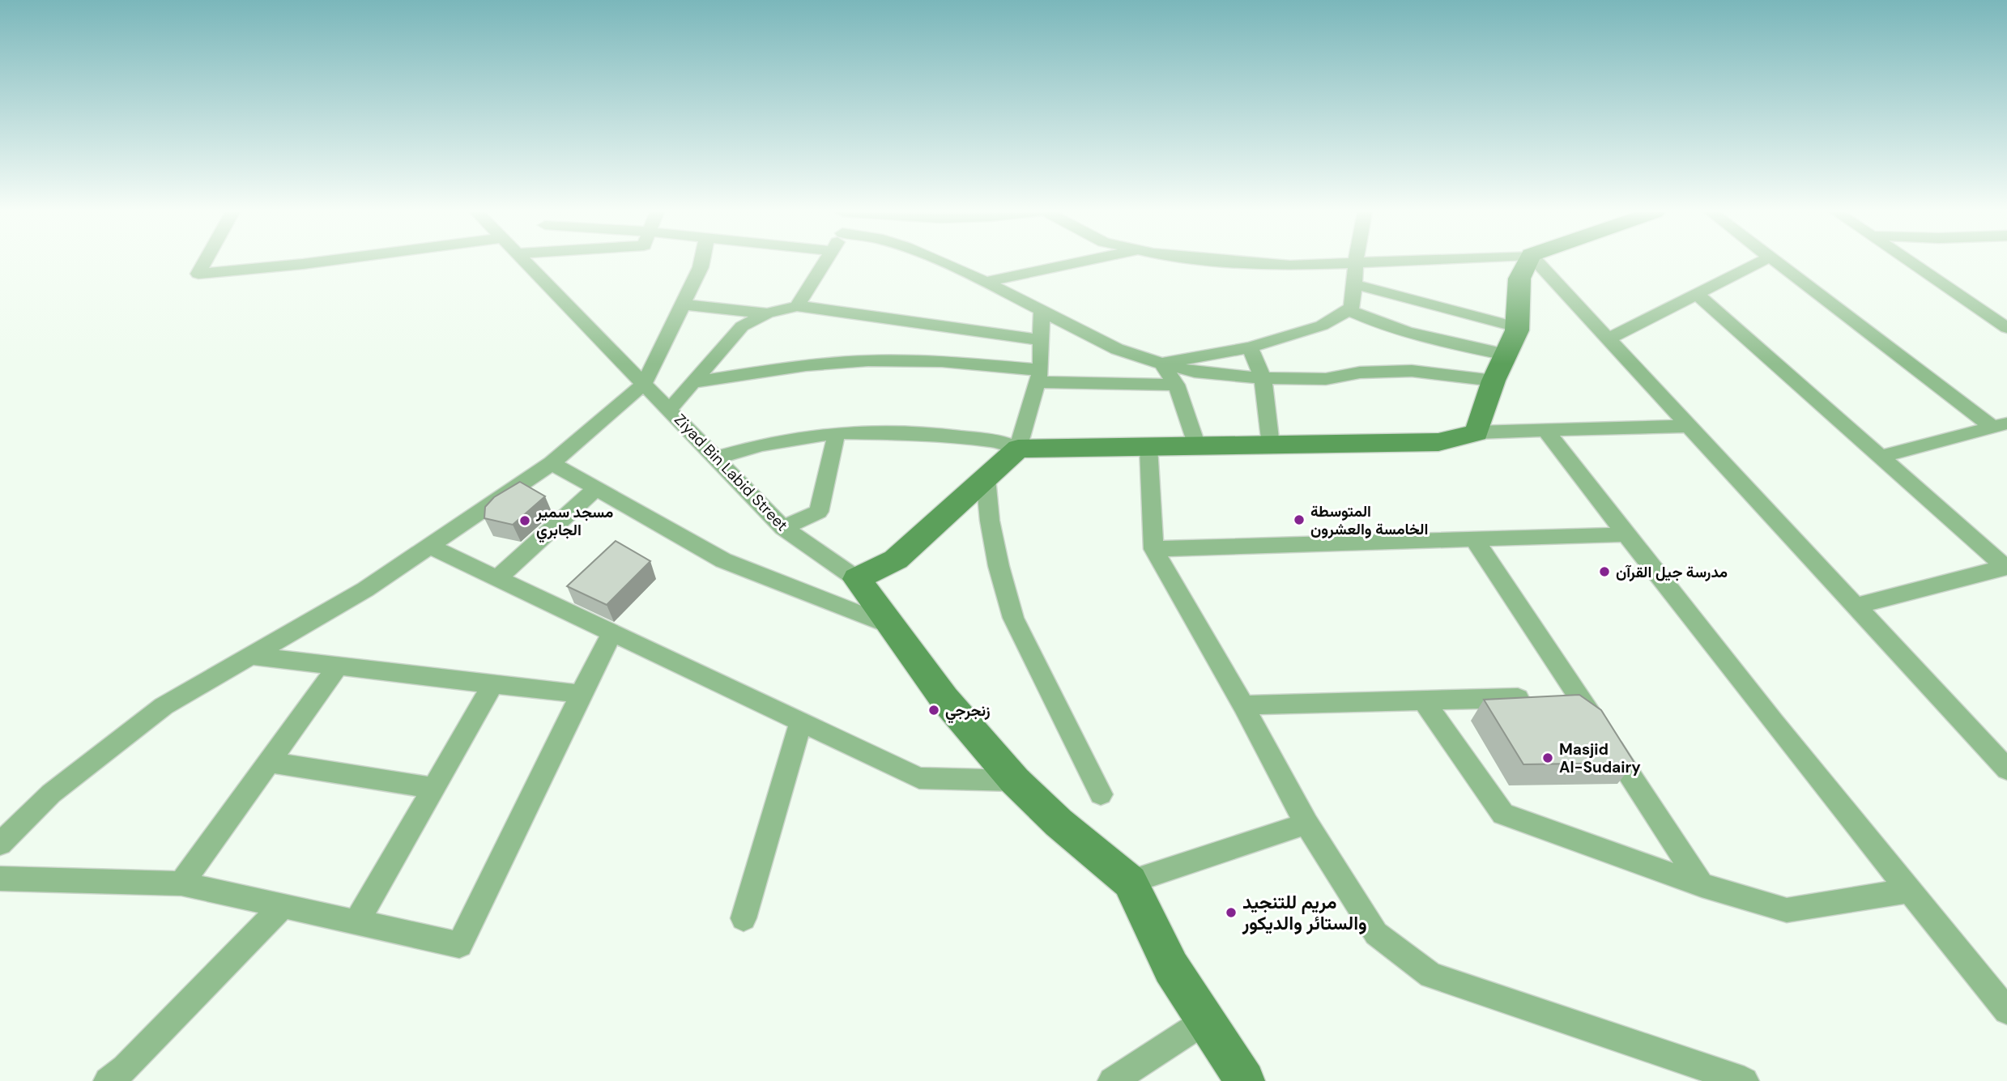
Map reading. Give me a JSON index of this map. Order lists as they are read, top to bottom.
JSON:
{
  "streets": {
    "street": ["Ziyad Bin Labid Street"]
  },
  "places": [
    "المتوسطة الخامسة والعشرون",
    "مسجد سمير الجابري",
    "مدرسة جيل القرآن",
    "زنجرجي",
    "Masjid Al-Sudairy",
    "مريم للتنجيد والستائر والديكور"
  ]
}
